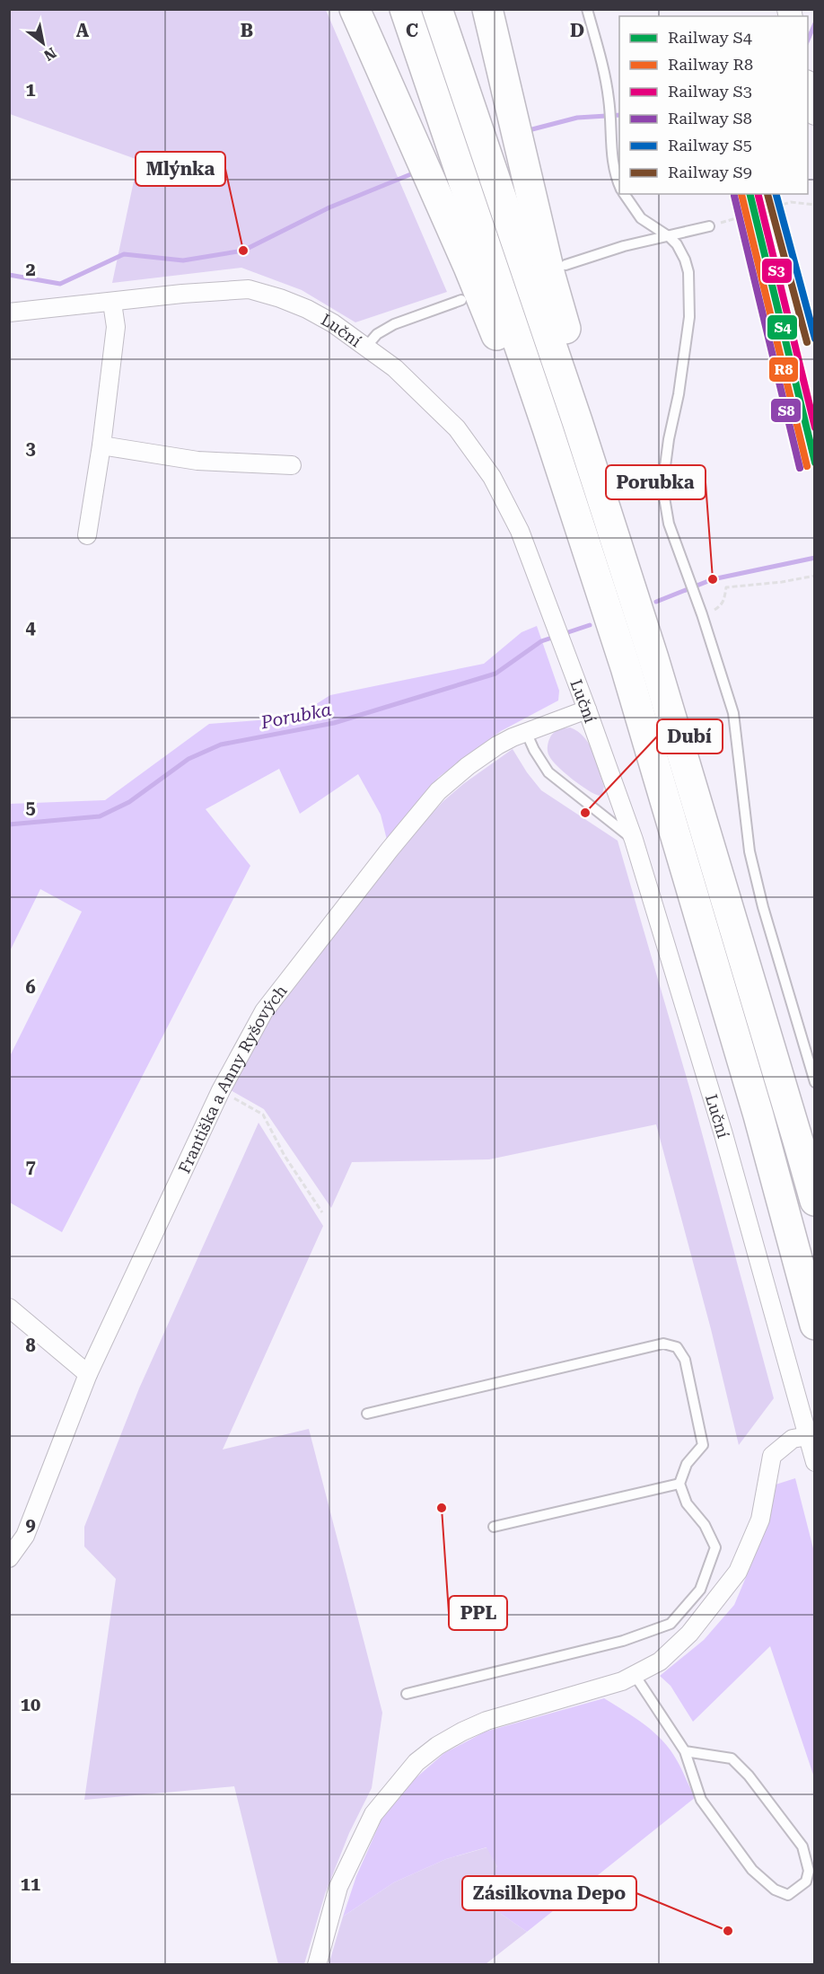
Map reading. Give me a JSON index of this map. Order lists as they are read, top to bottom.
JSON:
{
  "streets": {
    "street": ["Luční", "Františka a Anny Ryšových"]
  },
  "crossings": [
    ["Luční", "Františka a Anny Ryšových"]
  ],
  "water": ["Porubka"],
  "places": [
    "Mlýnka",
    "Porubka",
    "Dubí",
    "PPL",
    "Zásilkovna Depo"
  ],
  "lines": [
    "rail line S4",
    "rail line R8",
    "rail line S3",
    "rail line S5",
    "rail line S9",
    "rail line S8"
  ],
  "legend": [
    "Railway S4",
    "Railway R8",
    "Railway S3",
    "Railway S8",
    "Railway S5",
    "Railway S9"
  ],
  "north": "bottom right",
  "grid": {
    "columns": [
      "A",
      "B",
      "C",
      "D"
    ],
    "rows": [
      "1",
      "2",
      "3",
      "4",
      "5",
      "6",
      "7",
      "8",
      "9",
      "10",
      "11"
    ]
  }
}
